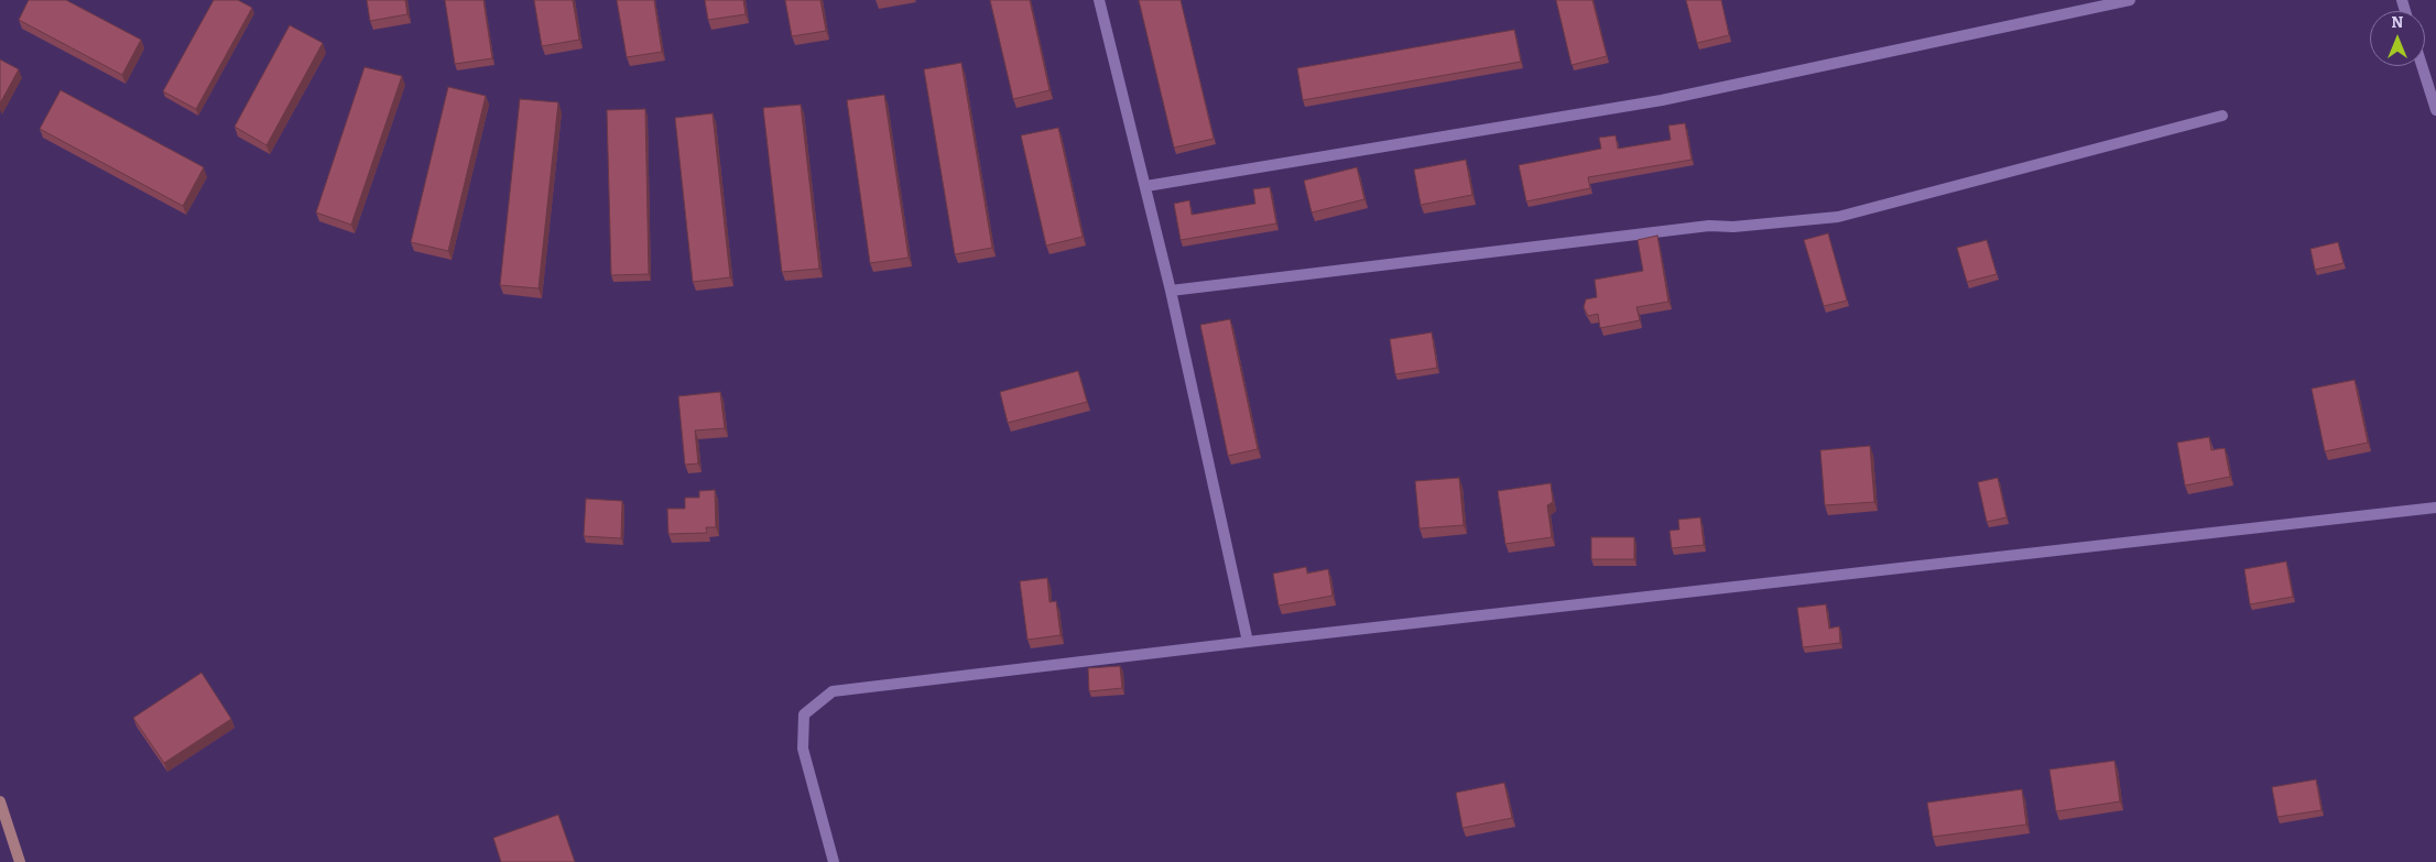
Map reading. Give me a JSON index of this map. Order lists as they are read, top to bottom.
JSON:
{
  "north": "top"
}
